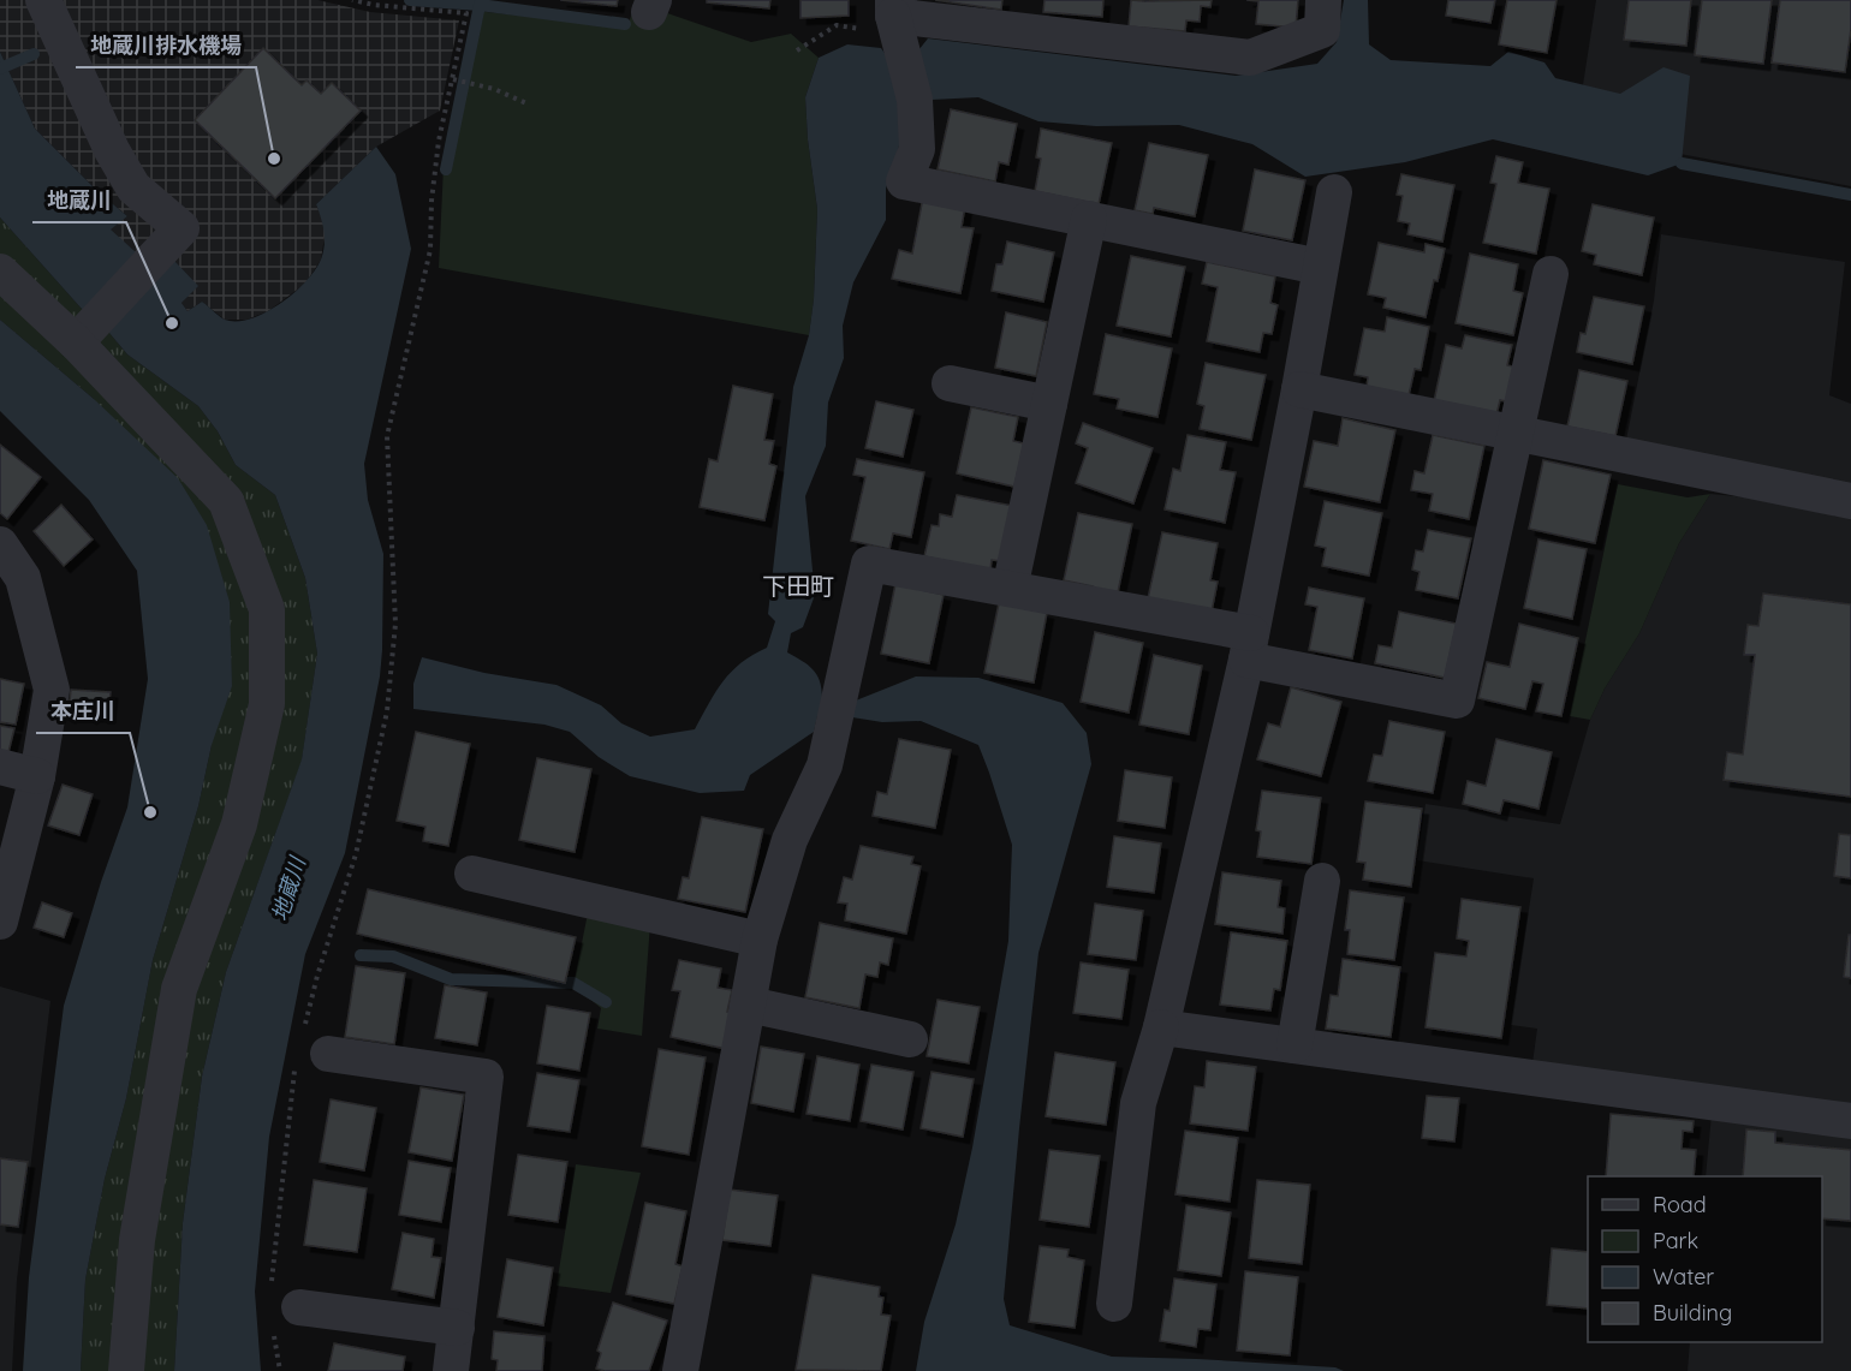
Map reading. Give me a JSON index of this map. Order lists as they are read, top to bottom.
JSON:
{
  "districts": ["下田町"],
  "water": ["地蔵川"],
  "places": ["地蔵川排水機場", "地蔵川", "本庄川"],
  "legend": [
    "Road",
    "Park",
    "Water",
    "Building"
  ]
}
